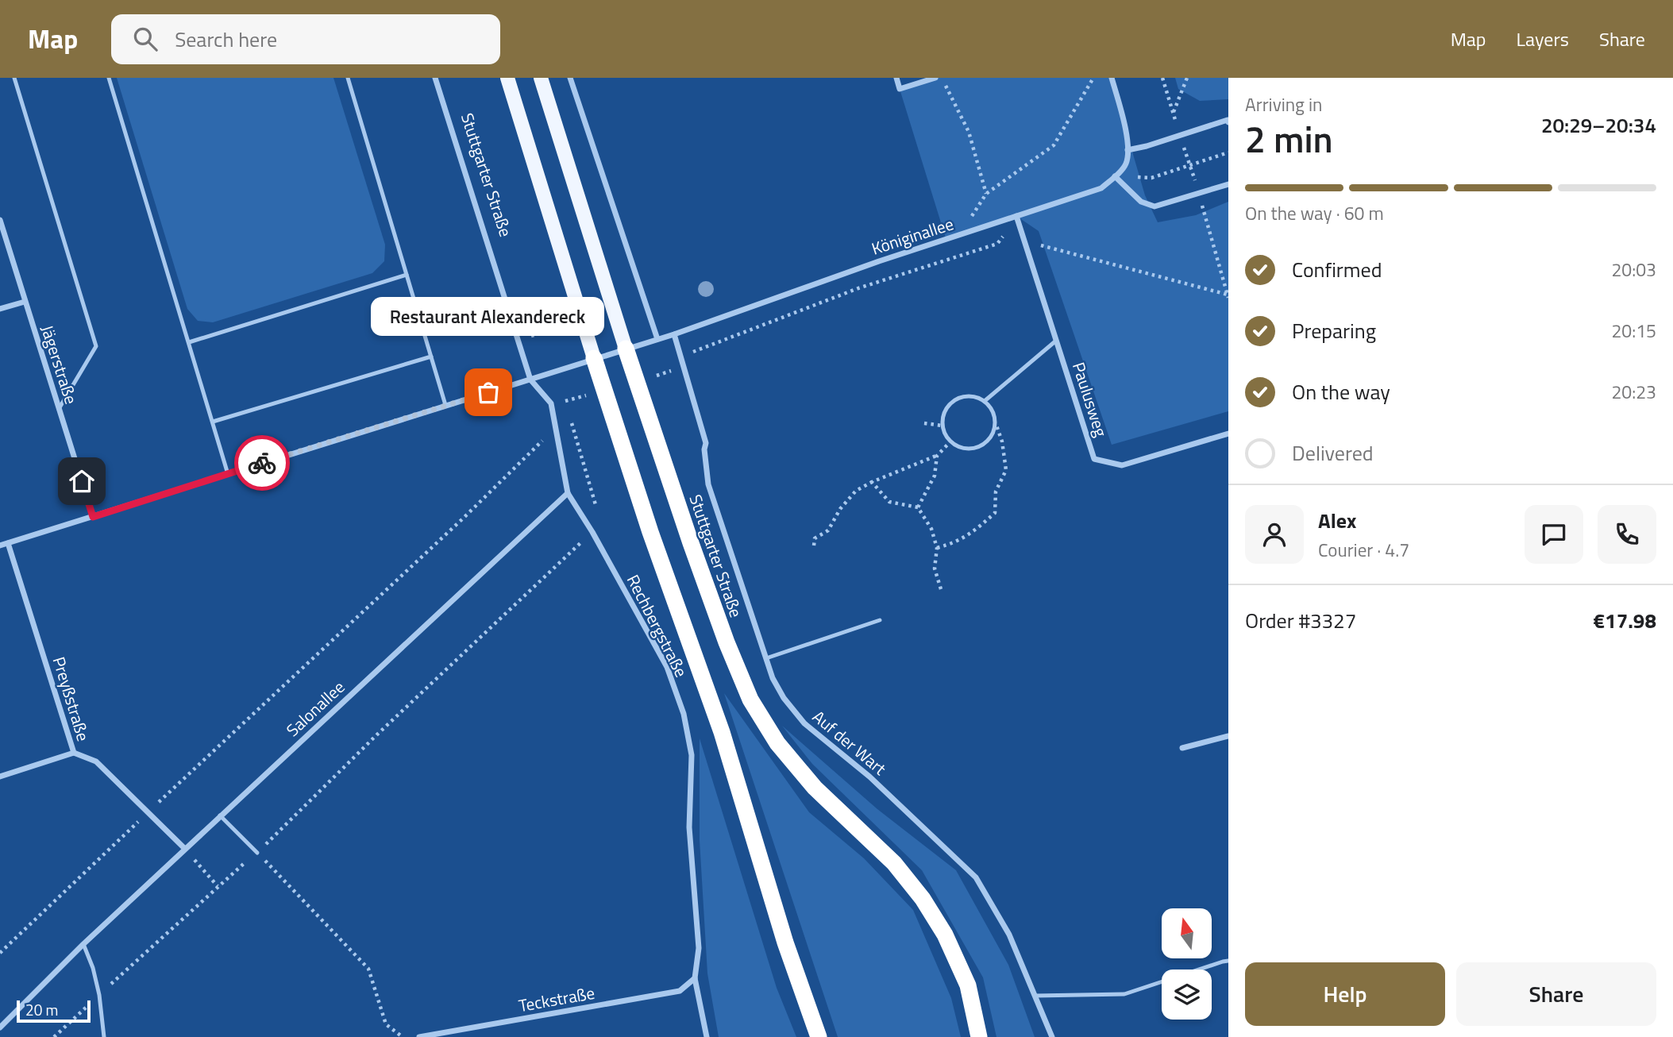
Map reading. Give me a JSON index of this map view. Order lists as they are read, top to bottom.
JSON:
{
  "streets": {
    "highway": ["Stuttgarter Straße"],
    "street": [
      "Königinallee",
      "Jägerstraße",
      "Paulusweg",
      "Rechbergstraße",
      "Preyßstraße",
      "Salonallee",
      "Auf der Wart",
      "Teckstraße"
    ]
  },
  "crossings": [
    ["Stuttgarter Straße", "Königinallee"],
    ["Stuttgarter Straße", "Rechbergstraße"],
    ["Königinallee", "Jägerstraße"],
    ["Königinallee", "Paulusweg"],
    ["Königinallee", "Rechbergstraße"],
    ["Königinallee", "Preyßstraße"],
    ["Königinallee", "Auf der Wart"],
    ["Rechbergstraße", "Salonallee"],
    ["Rechbergstraße", "Teckstraße"],
    ["Preyßstraße", "Salonallee"]
  ],
  "places": ["Restaurant Alexandereck"],
  "scale_bar": "20 m",
  "north": "top",
  "page": {
    "header": "Map",
    "search": "Search here",
    "nav": ["Map", "Layers", "Share"],
    "heading": ["2 min", "Arriving in", "20:29–20:34"],
    "panel": [
      "Alex",
      "Courier · 4.7",
      "Order #3327",
      "€17.98"
    ],
    "bar": "On the way · 60 m",
    "list": [
      ["Confirmed", "20:03"],
      ["Preparing", "20:15"],
      ["On the way", "20:23"],
      "Delivered"
    ],
    "bubble": "Restaurant Alexandereck",
    "buttons": ["Help", "Share"],
    "scale": "20 m"
  }
}
